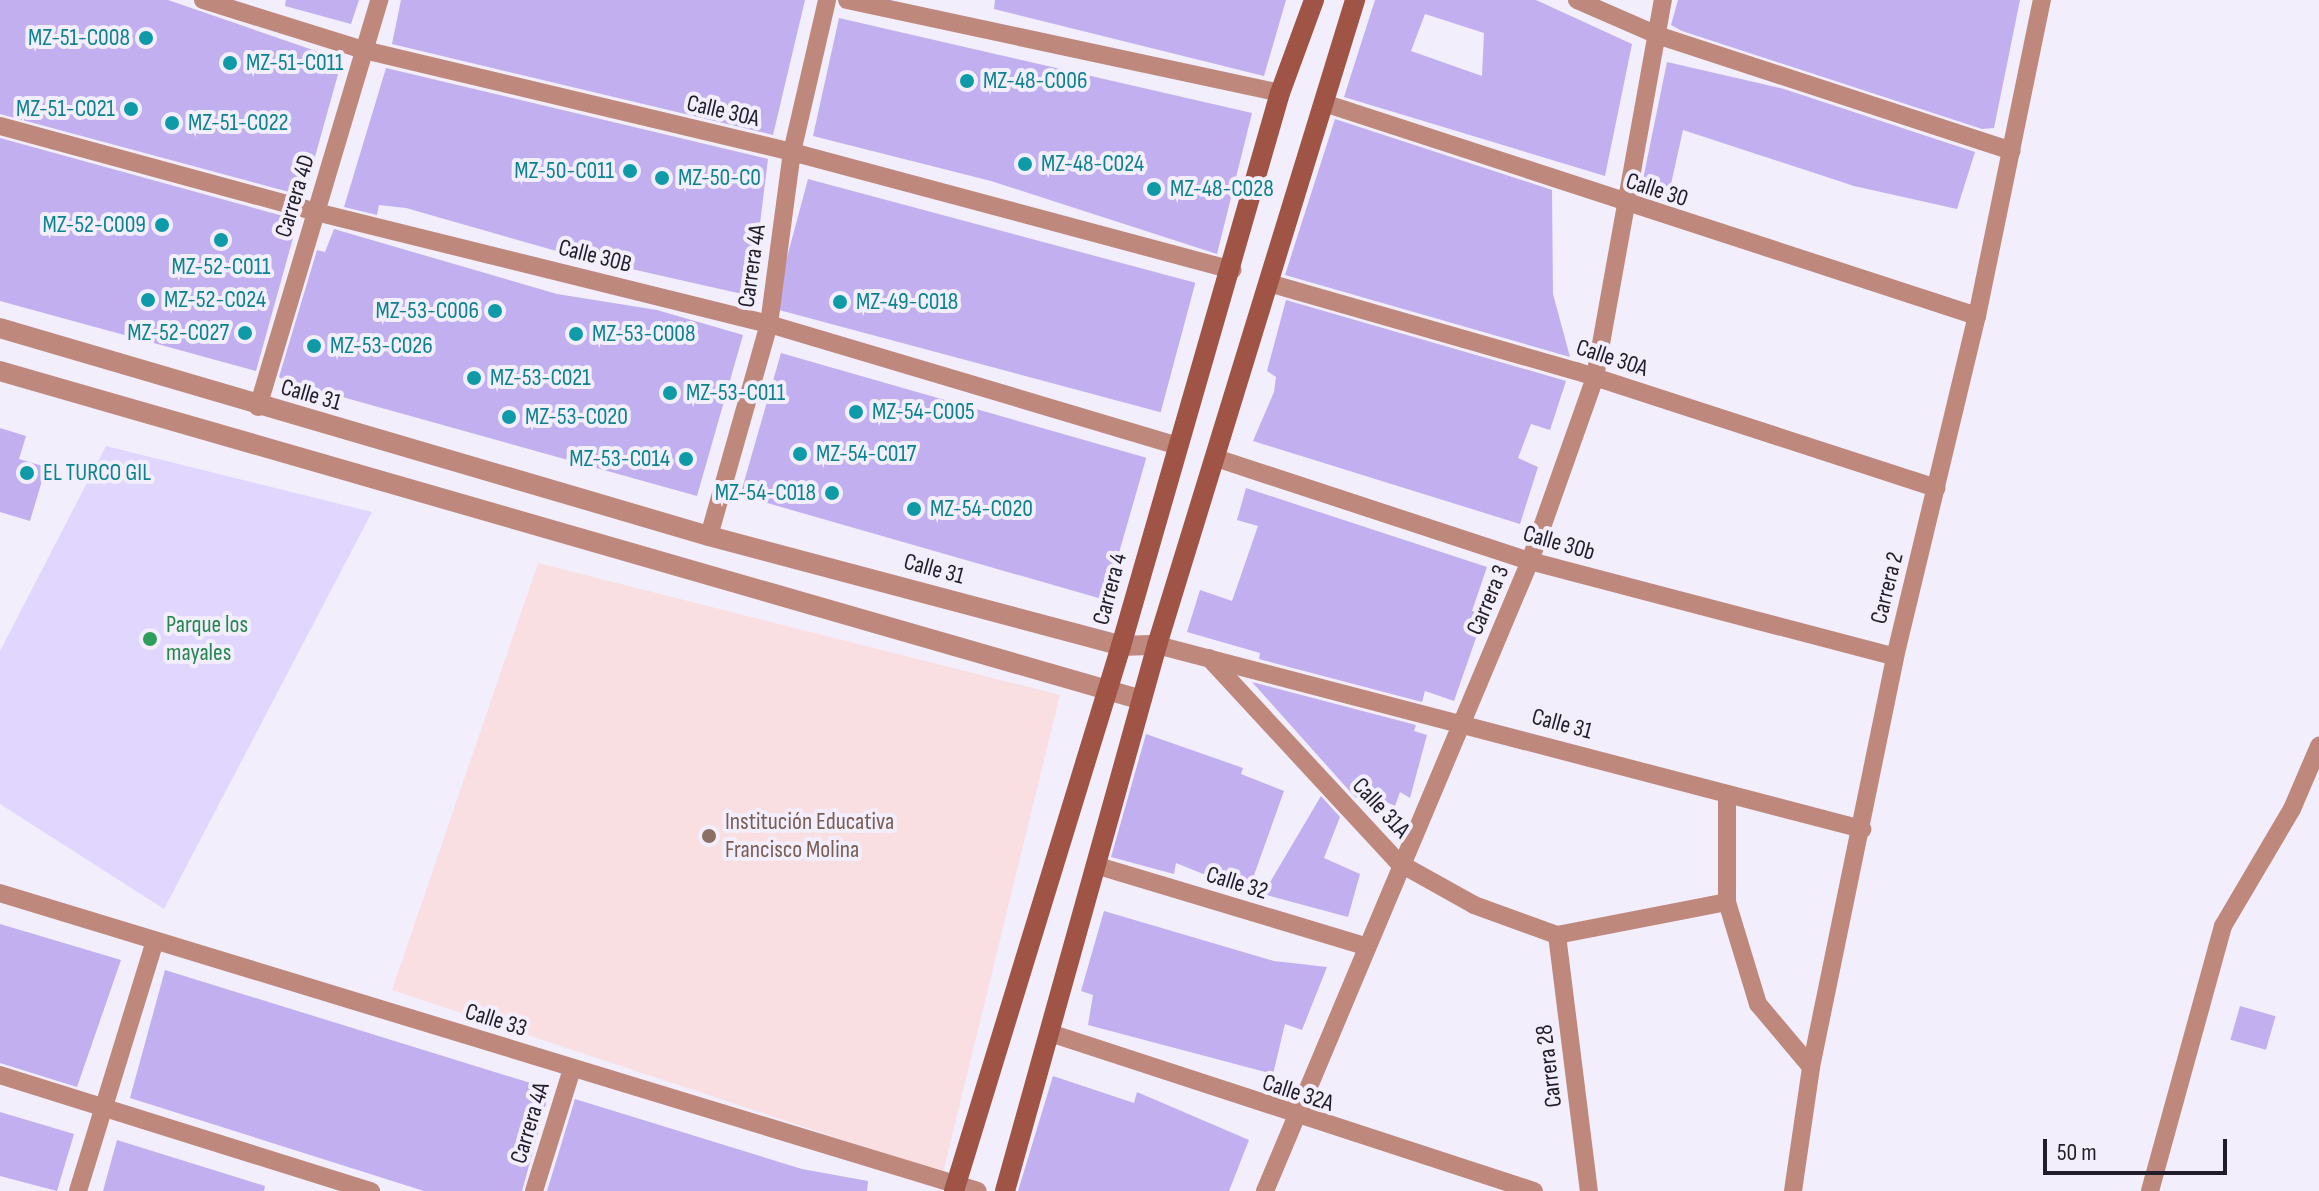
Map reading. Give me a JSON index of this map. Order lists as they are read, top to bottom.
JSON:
{
  "streets": {
    "main road": ["Carrera 4"],
    "street": [
      "Calle 30A",
      "Calle 30",
      "Carrera 4D",
      "Calle 30B",
      "Carrera 4A",
      "Calle 31",
      "Calle 30b",
      "Carrera 2",
      "Carrera 3",
      "Calle 31A",
      "Calle 32",
      "Calle 33",
      "Carrera 28",
      "Calle 32A"
    ]
  },
  "crossings": [
    ["Calle 30A", "Carrera 4D"],
    ["Calle 30A", "Carrera 4A"],
    ["Calle 30A", "Carrera 2"],
    ["Calle 30A", "Carrera 4"],
    ["Calle 30A", "Carrera 3"],
    ["Calle 30", "Carrera 2"],
    ["Calle 30", "Carrera 3"],
    ["Carrera 4D", "Calle 30B"],
    ["Carrera 4D", "Calle 31"],
    ["Calle 30B", "Carrera 4A"],
    ["Calle 30B", "Carrera 4"],
    ["Carrera 4A", "Calle 31"],
    ["Carrera 4A", "Calle 33"],
    ["Calle 31", "Carrera 2"],
    ["Calle 31", "Carrera 4"],
    ["Calle 31", "Carrera 3"],
    ["Calle 31", "Calle 31A"],
    ["Calle 30b", "Carrera 2"],
    ["Calle 30b", "Carrera 3"],
    ["Carrera 4", "Calle 33"],
    ["Carrera 3", "Calle 31A"],
    ["Carrera 3", "Calle 32"],
    ["Carrera 3", "Calle 32A"],
    ["Calle 31A", "Carrera 28"]
  ],
  "places": [
    "MZ-51-C008",
    "MZ-51-C011",
    "MZ-48-C006",
    "MZ-51-C021",
    "MZ-51-C022",
    "MZ-48-C024",
    "MZ-50-C011",
    "MZ-50-C0",
    "MZ-48-C028",
    "MZ-52-C009",
    "MZ-52-C011",
    "MZ-52-C024",
    "MZ-49-C018",
    "MZ-53-C006",
    "MZ-52-C027",
    "MZ-53-C008",
    "MZ-53-C026",
    "MZ-53-C021",
    "MZ-53-C011",
    "MZ-54-C005",
    "MZ-53-C020",
    "MZ-54-C017",
    "MZ-53-C014",
    "EL TURCO GIL",
    "MZ-54-C018",
    "MZ-54-C020",
    "Parque los mayales",
    "Institución Educativa Francisco Molina"
  ],
  "scale_bar": "50 m"
}
